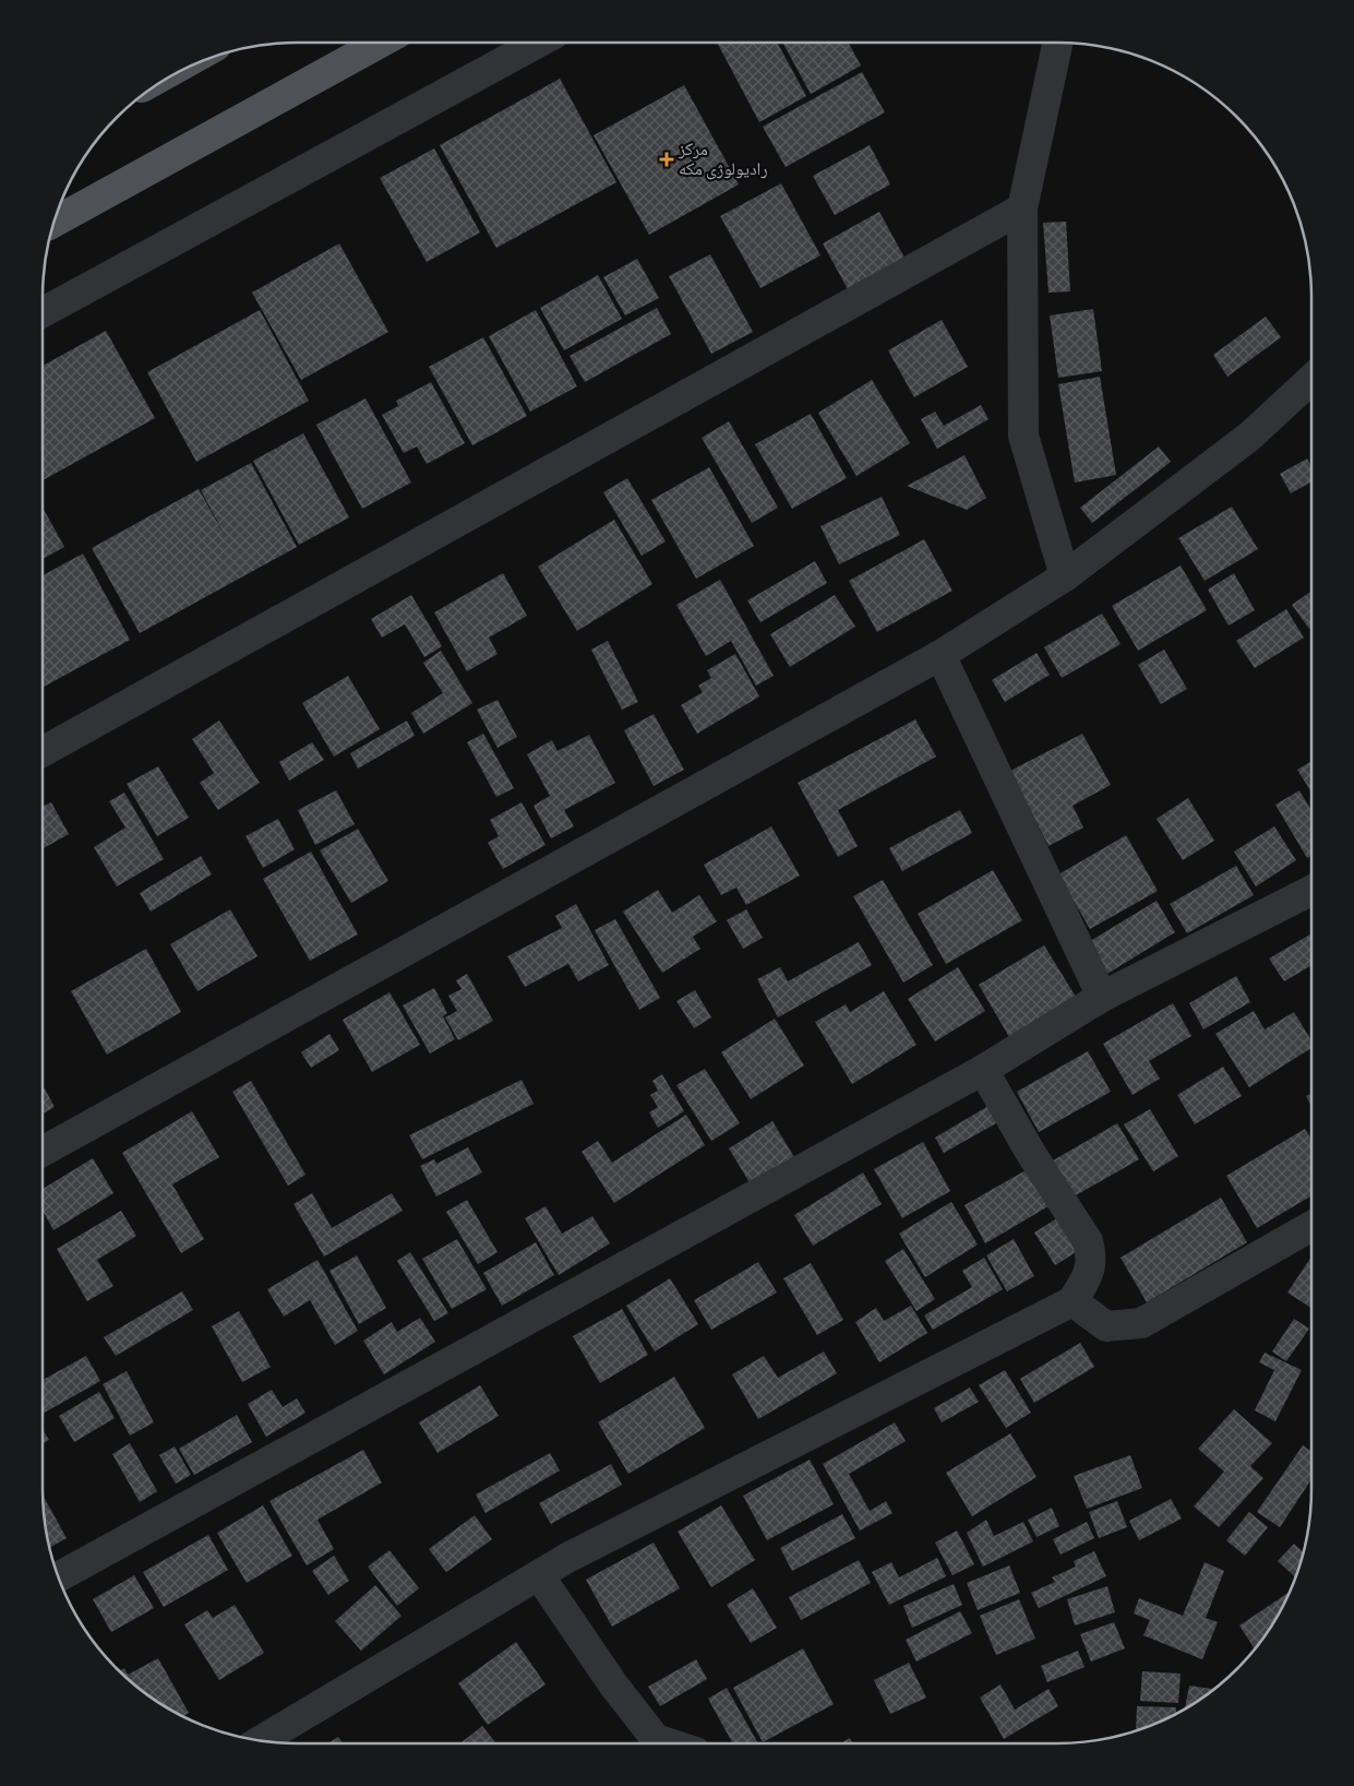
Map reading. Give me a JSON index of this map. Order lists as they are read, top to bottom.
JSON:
{
  "places": {
    "health": ["مرکز رادیولوژی مکه"]
  }
}
